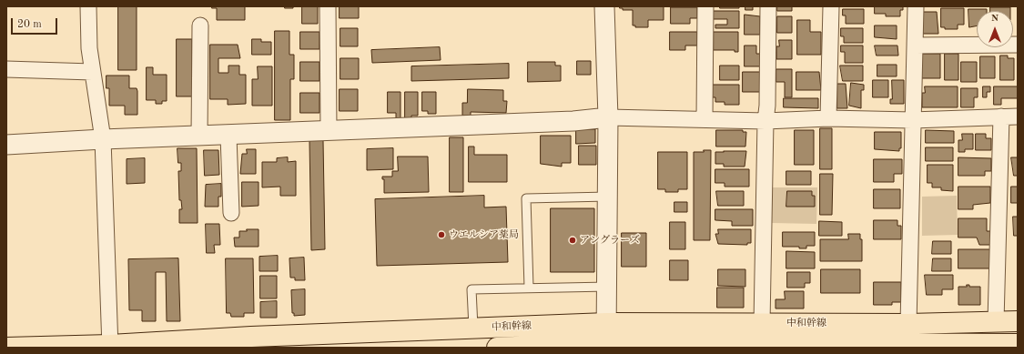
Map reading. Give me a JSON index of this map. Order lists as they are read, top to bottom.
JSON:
{
  "streets": {
    "main road": ["中和幹線"]
  },
  "places": ["ウエルシア薬局", "アングラーズ"],
  "scale_bar": "20 m",
  "north": "top"
}
